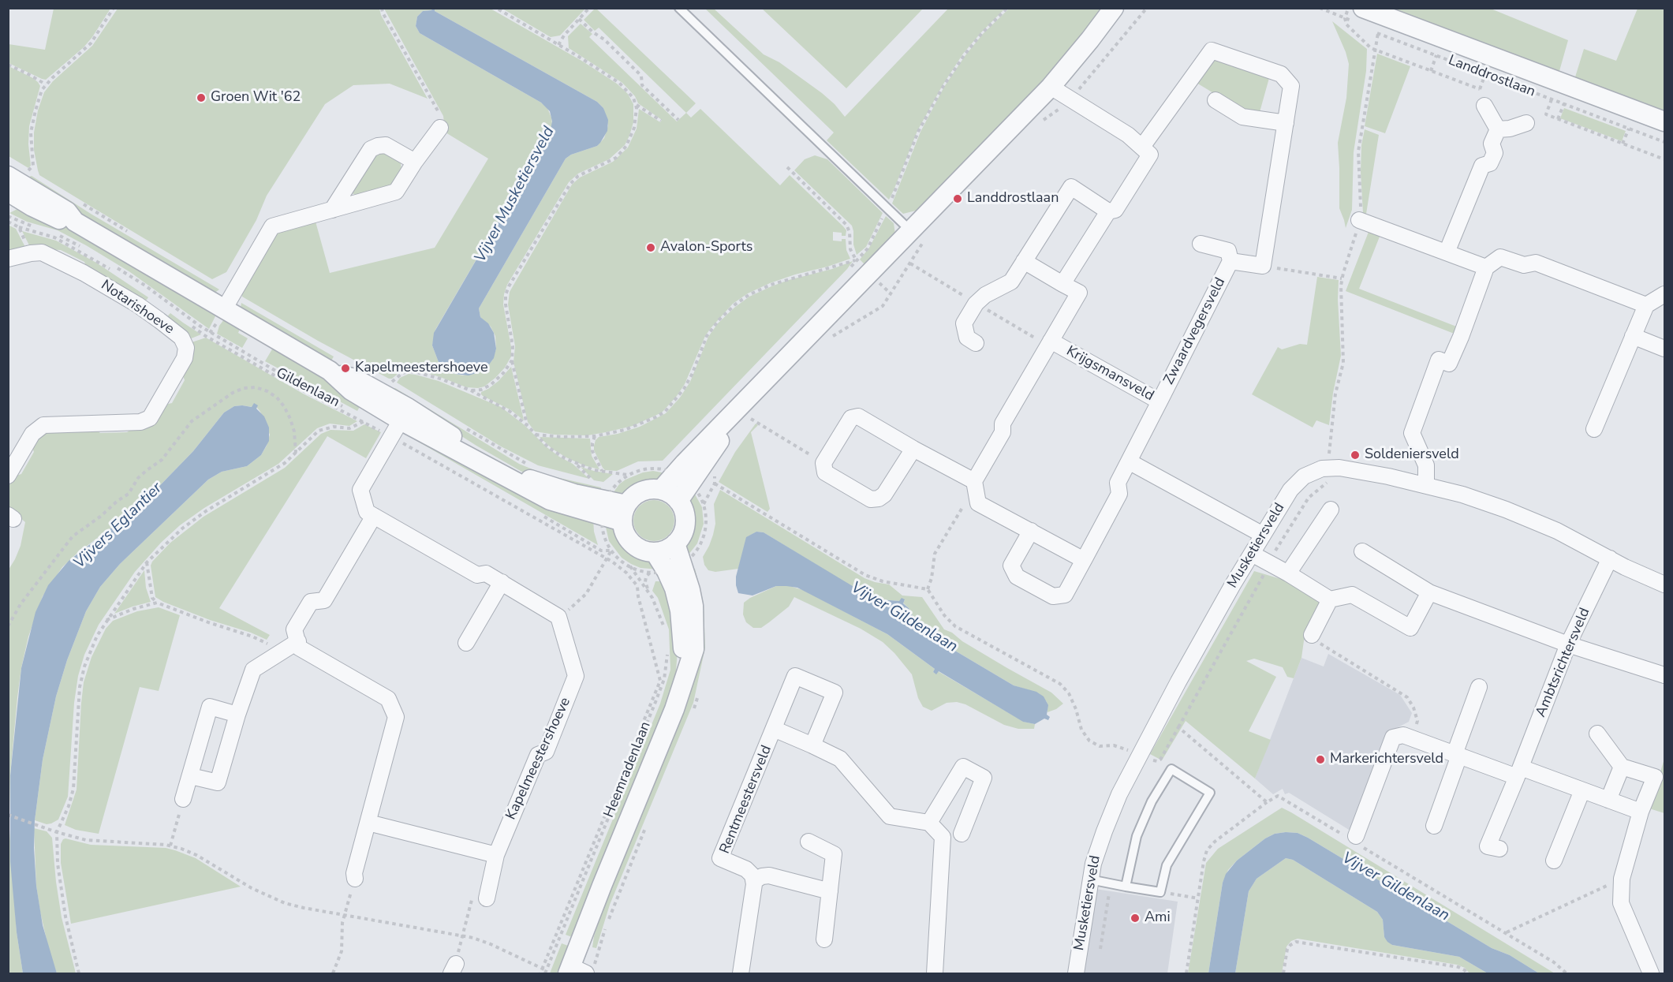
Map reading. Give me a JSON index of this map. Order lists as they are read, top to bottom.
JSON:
{
  "streets": {
    "street": [
      "Landdrostlaan",
      "Notarishoeve",
      "Zwaardvegersveld",
      "Krijgsmansveld",
      "Gildenlaan",
      "Musketiersveld",
      "Ambtsrichtersveld",
      "Kapelmeestershoeve",
      "Heemradenlaan",
      "Rentmeestersveld"
    ]
  },
  "crossings": [
    ["Zwaardvegersveld", "Krijgsmansveld"],
    ["Gildenlaan", "Heemradenlaan"],
    ["Musketiersveld", "Ambtsrichtersveld"]
  ],
  "water": ["Vijver Musketiersveld", "Vijvers Eglantier", "Vijver Gildenlaan"],
  "places": [
    "Groen Wit '62",
    "Landdrostlaan",
    "Avalon-Sports",
    "Kapelmeestershoeve",
    "Soldeniersveld",
    "Markerichtersveld",
    "Ami"
  ]
}
